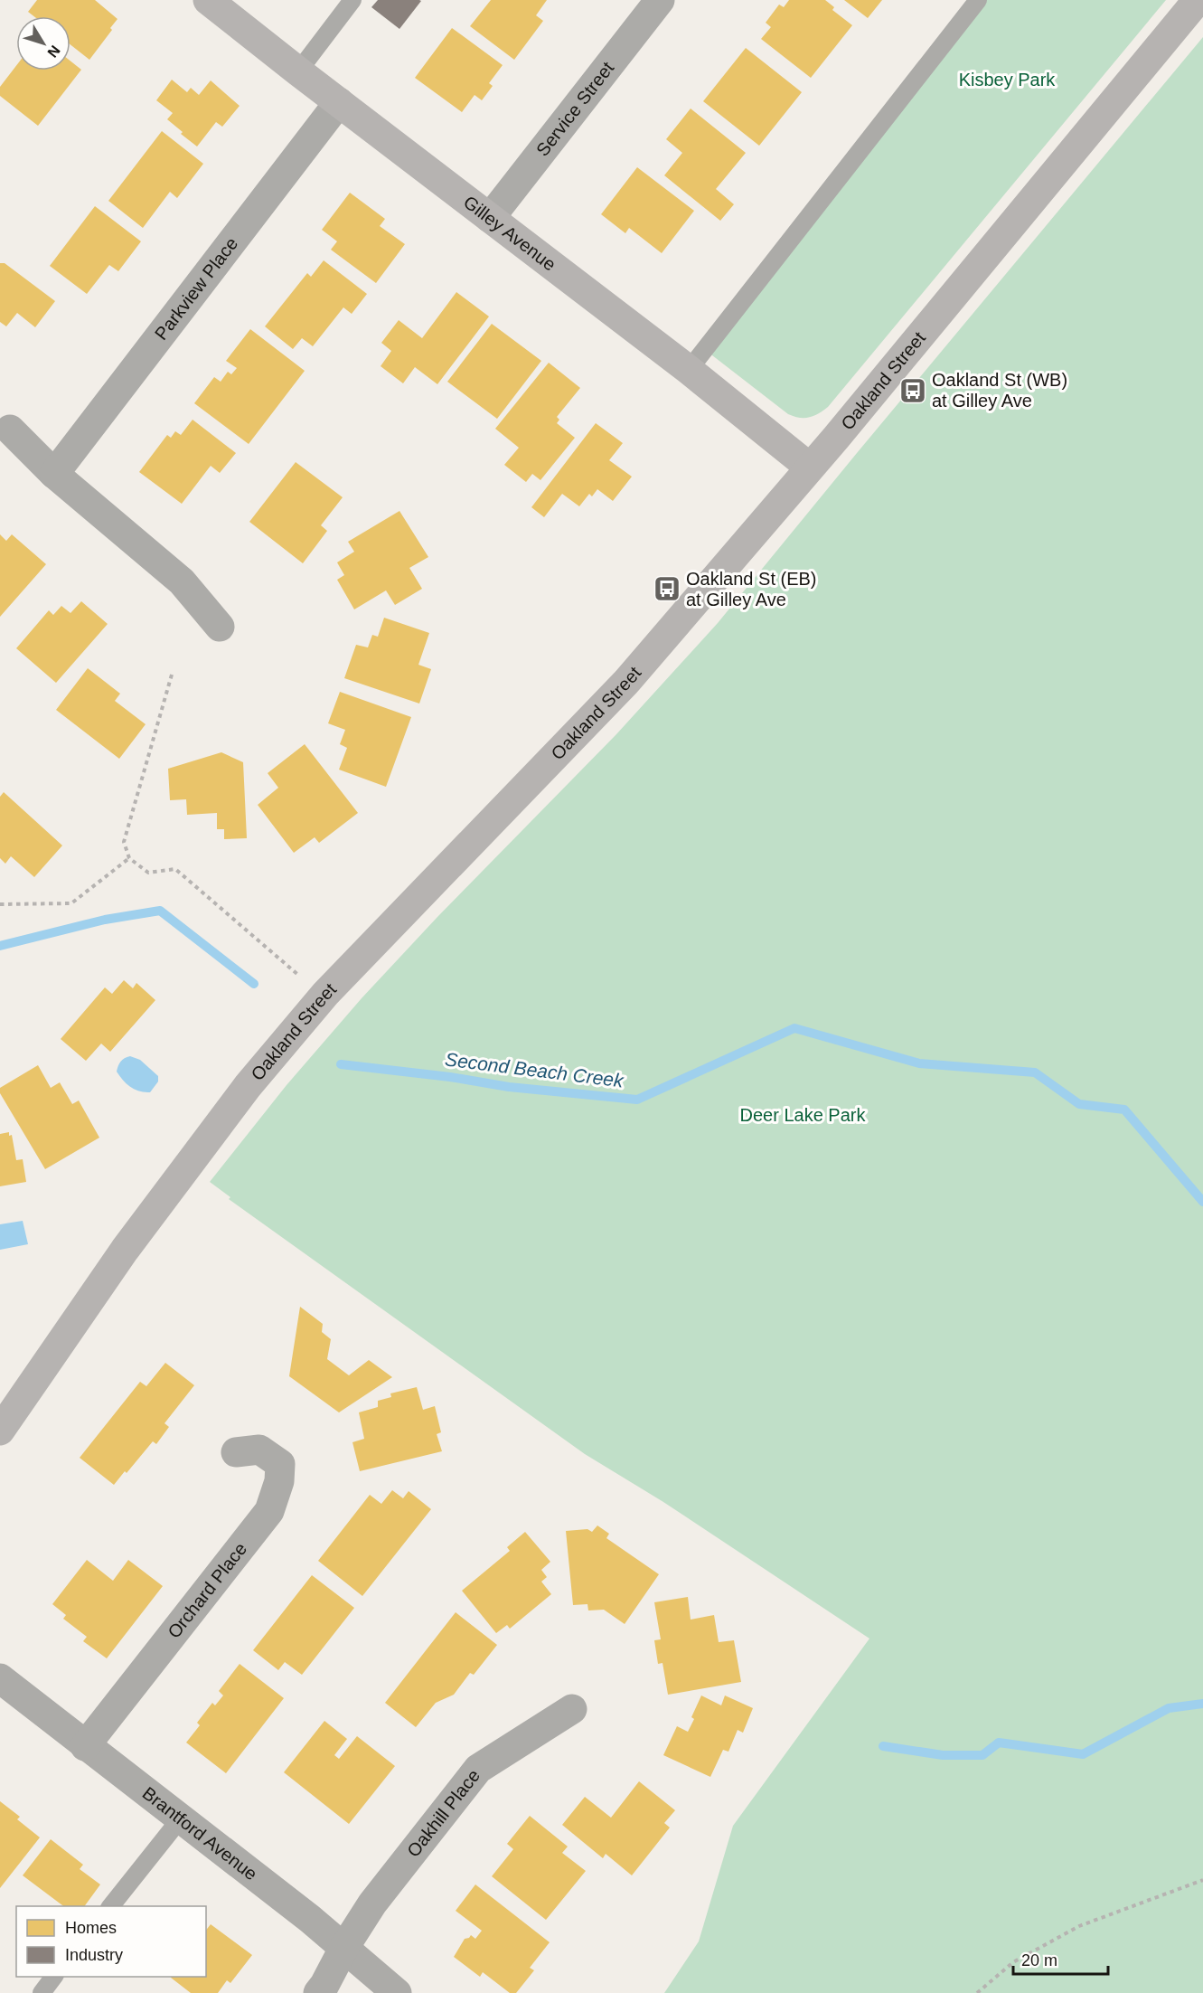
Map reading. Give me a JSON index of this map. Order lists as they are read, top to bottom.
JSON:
{
  "streets": {
    "street": [
      "Service Street",
      "Gilley Avenue",
      "Parkview Place",
      "Oakland Street",
      "Orchard Place",
      "Oakhill Place",
      "Brantford Avenue"
    ]
  },
  "crossings": [
    ["Service Street", "Gilley Avenue"],
    ["Gilley Avenue", "Parkview Place"],
    ["Gilley Avenue", "Oakland Street"],
    ["Orchard Place", "Brantford Avenue"],
    ["Oakhill Place", "Brantford Avenue"]
  ],
  "water": ["Second Beach Creek"],
  "parks": ["Kisbey Park", "Deer Lake Park"],
  "places": {
    "bus stop": ["Oakland St (WB) at Gilley Ave", "Oakland St (EB) at Gilley Ave"]
  },
  "legend": ["Homes", "Industry"],
  "scale_bar": "20 m",
  "north": "bottom right"
}
